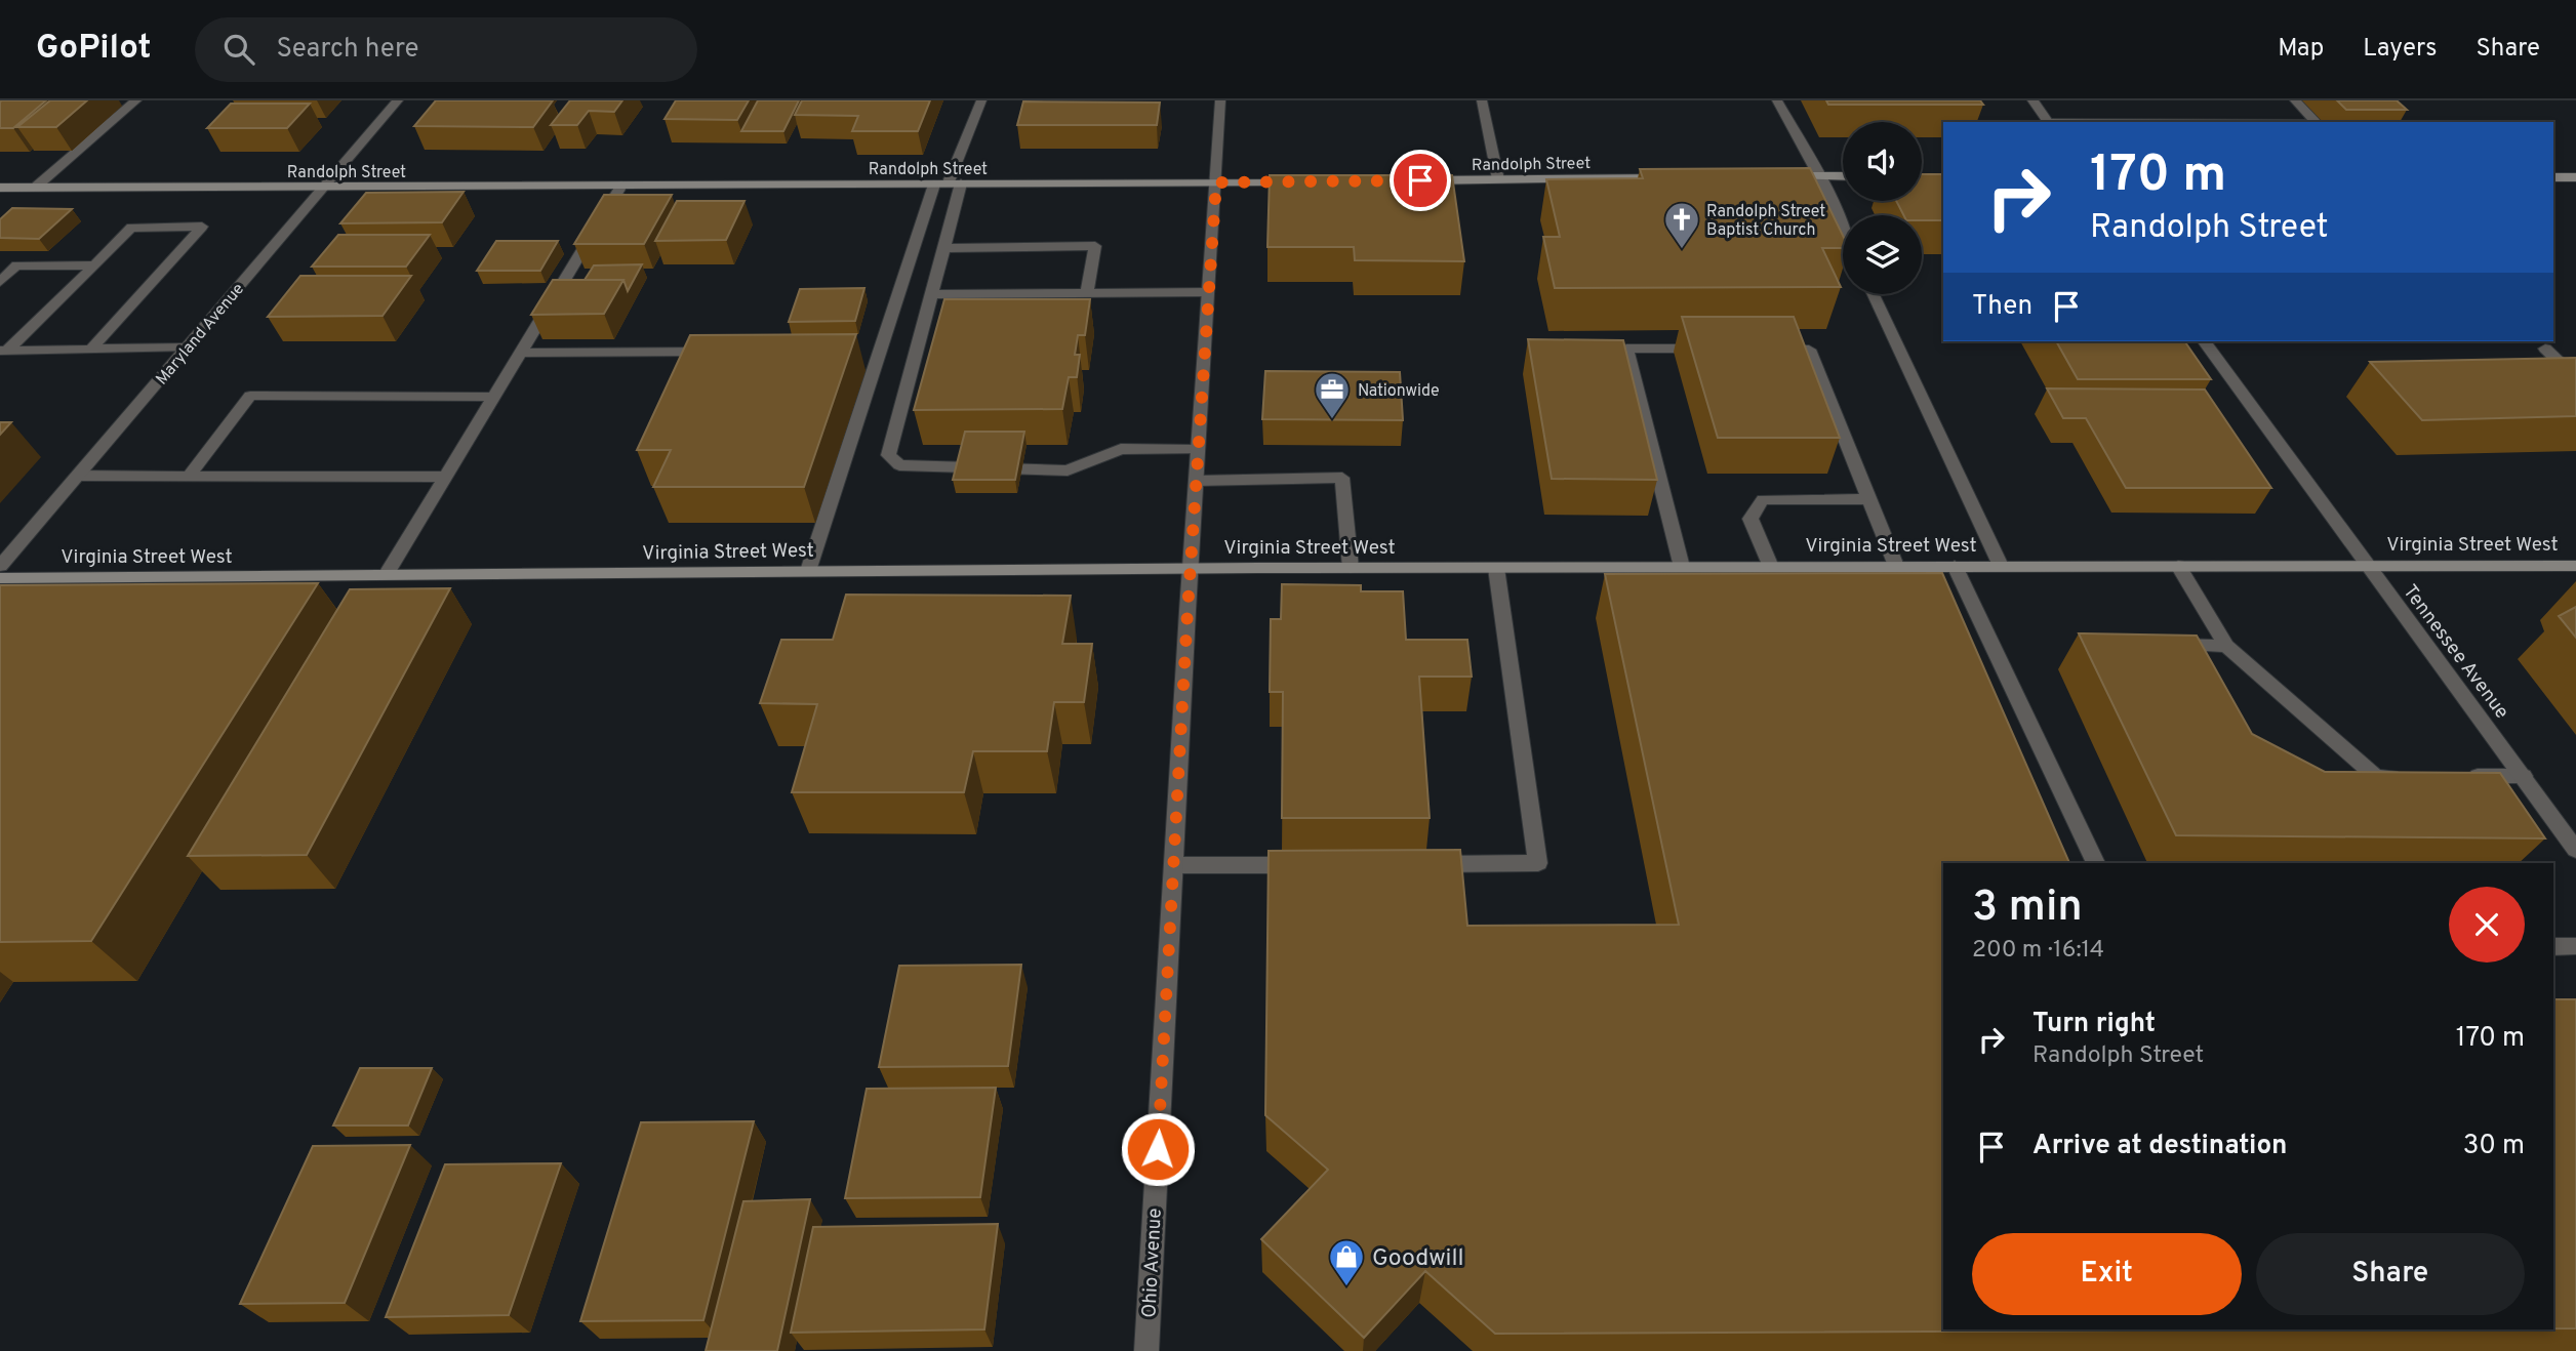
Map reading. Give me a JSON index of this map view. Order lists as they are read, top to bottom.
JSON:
{
  "streets": {
    "main road": ["Randolph Street", "Virginia Street West"],
    "street": ["Maryland Avenue", "Tennessee Avenue", "Ohio Avenue"]
  },
  "crossings": [
    ["Randolph Street", "Maryland Avenue"],
    ["Randolph Street", "Ohio Avenue"],
    ["Virginia Street West", "Tennessee Avenue"],
    ["Virginia Street West", "Ohio Avenue"]
  ],
  "places": {
    "church": ["Randolph Street Baptist Church"],
    "office": ["Nationwide"],
    "shop": ["Goodwill"]
  },
  "page": {
    "header": "GoPilot",
    "search": "Search here",
    "nav": ["Map", "Layers", "Share"],
    "turn": ["170 m", "Randolph Street"],
    "then": "Then",
    "heading": ["3 min", "200 m · 16:14"],
    "list": [
      {
        "name": "Turn right",
        "note": "Randolph Street",
        "value": "170 m"
      },
      {
        "name": "Arrive at destination",
        "value": "30 m"
      }
    ],
    "buttons": ["Exit", "Share"]
  }
}
